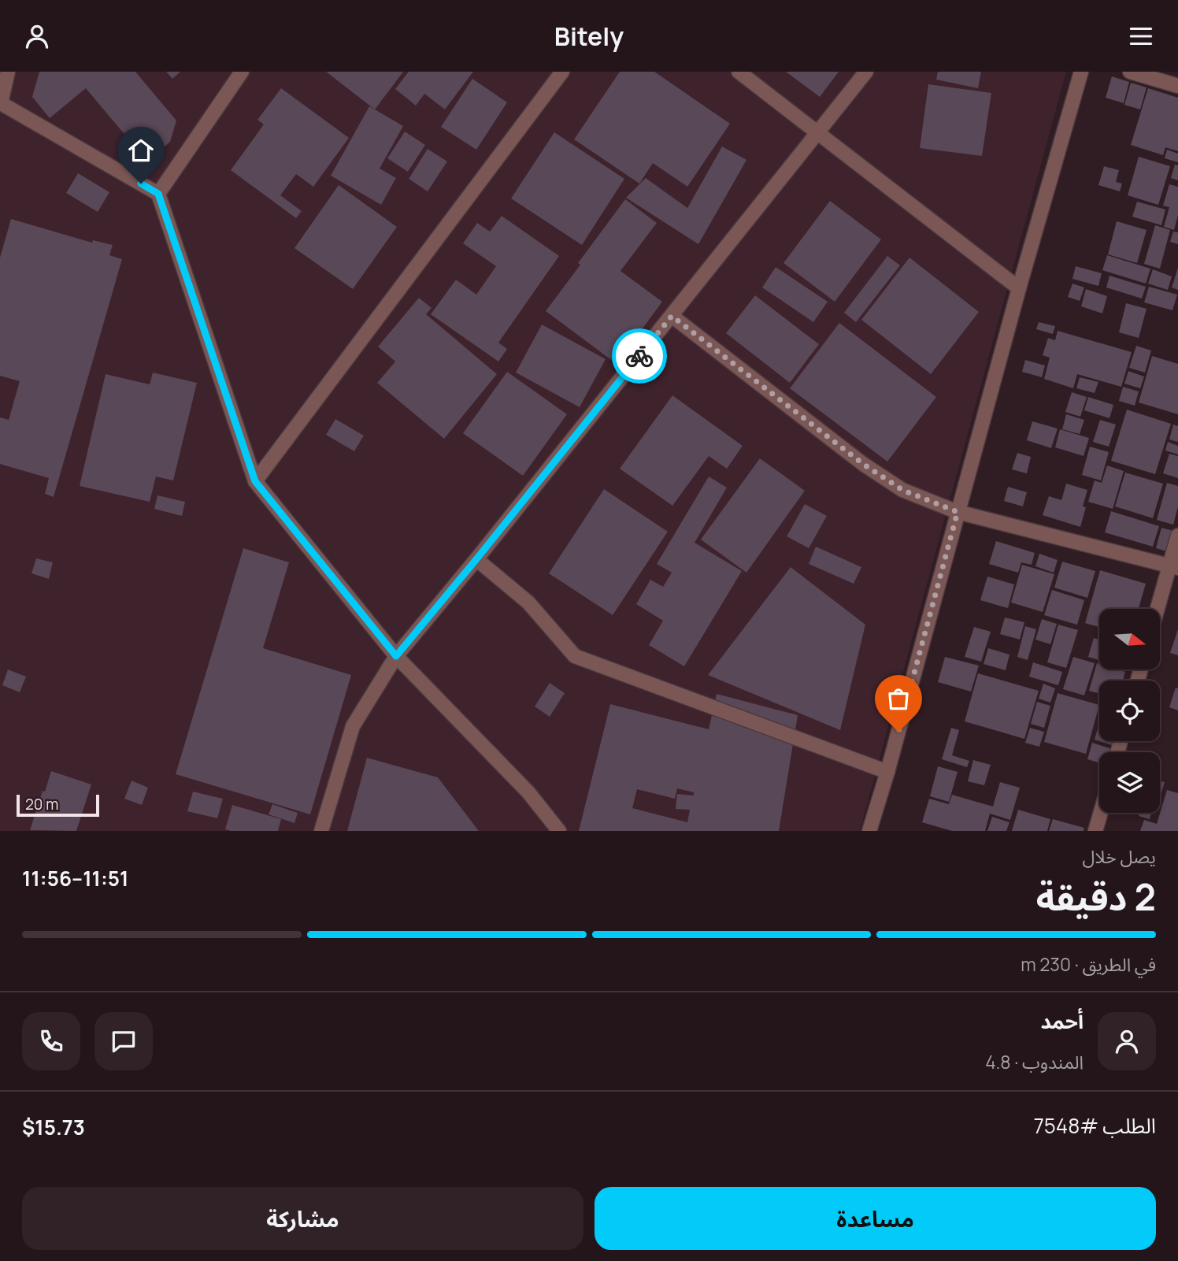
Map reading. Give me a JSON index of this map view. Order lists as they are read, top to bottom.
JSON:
{
  "scale_bar": "20 m",
  "north": "right",
  "page": {
    "header": "Bitely",
    "scale": "20 m",
    "heading": ["2 دقيقة", "يصل خلال", "11:51–11:56"],
    "panel": [
      "أحمد",
      "المندوب · 4.8",
      "الطلب #7548",
      "$15.73"
    ],
    "bar": "في الطريق · 230 m",
    "buttons": ["مساعدة", "مشاركة"]
  }
}
